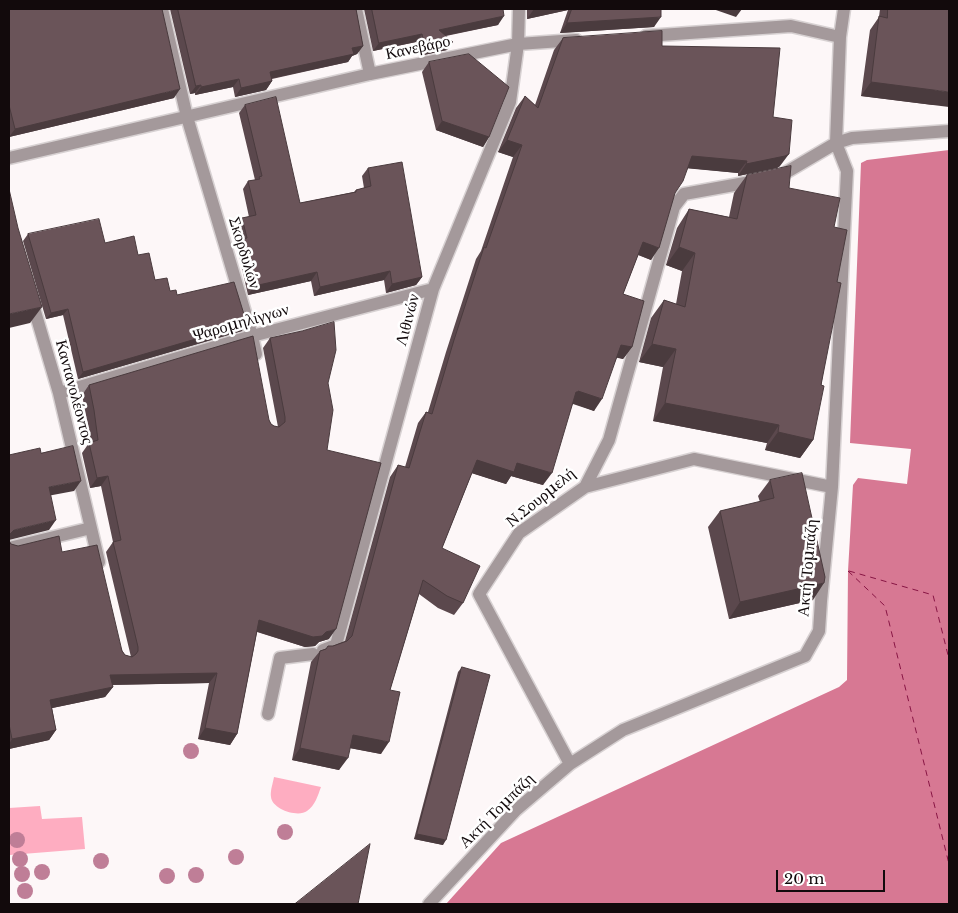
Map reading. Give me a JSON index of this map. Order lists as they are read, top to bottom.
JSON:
{
  "streets": {
    "street": [
      "Κανεβάρο",
      "Σκορδυλών",
      "Λιθινών",
      "Ψαρομηλίγγων",
      "Καντανολέοντος",
      "Ν.Σουρμελή",
      "Ακτή Τομπάζη"
    ]
  },
  "crossings": [
    ["Κανεβάρο", "Σκορδυλών"],
    ["Κανεβάρο", "Λιθινών"],
    ["Σκορδυλών", "Ψαρομηλίγγων"],
    ["Λιθινών", "Ψαρομηλίγγων"],
    ["Ψαρομηλίγγων", "Καντανολέοντος"],
    ["Ν.Σουρμελή", "Ακτή Τομπάζη"]
  ],
  "scale_bar": "20 m"
}
